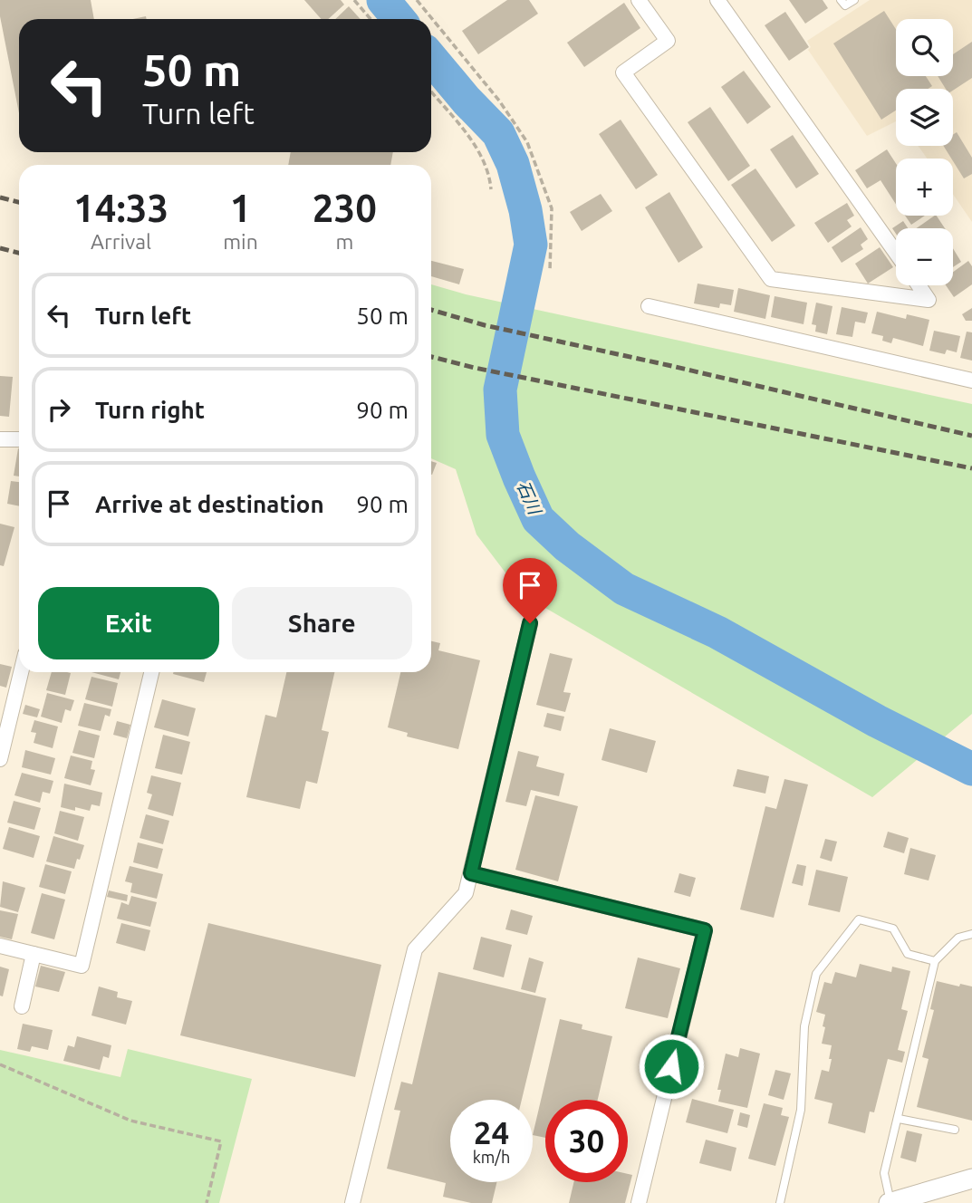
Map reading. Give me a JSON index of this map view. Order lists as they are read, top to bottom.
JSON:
{
  "water": ["石川"],
  "page": {
    "map_buttons": ["+", "−"],
    "turn": ["50 m", "Turn left"],
    "eta": [
      "14:33",
      "Arrival",
      "1",
      "min",
      "230",
      "m"
    ],
    "list": [
      {
        "name": "Turn left",
        "value": "50 m"
      },
      {
        "name": "Turn right",
        "value": "90 m"
      },
      {
        "name": "Arrive at destination",
        "value": "90 m"
      }
    ],
    "buttons": ["Exit", "Share"],
    "speed": "24 km/h",
    "limit": "30"
  }
}
